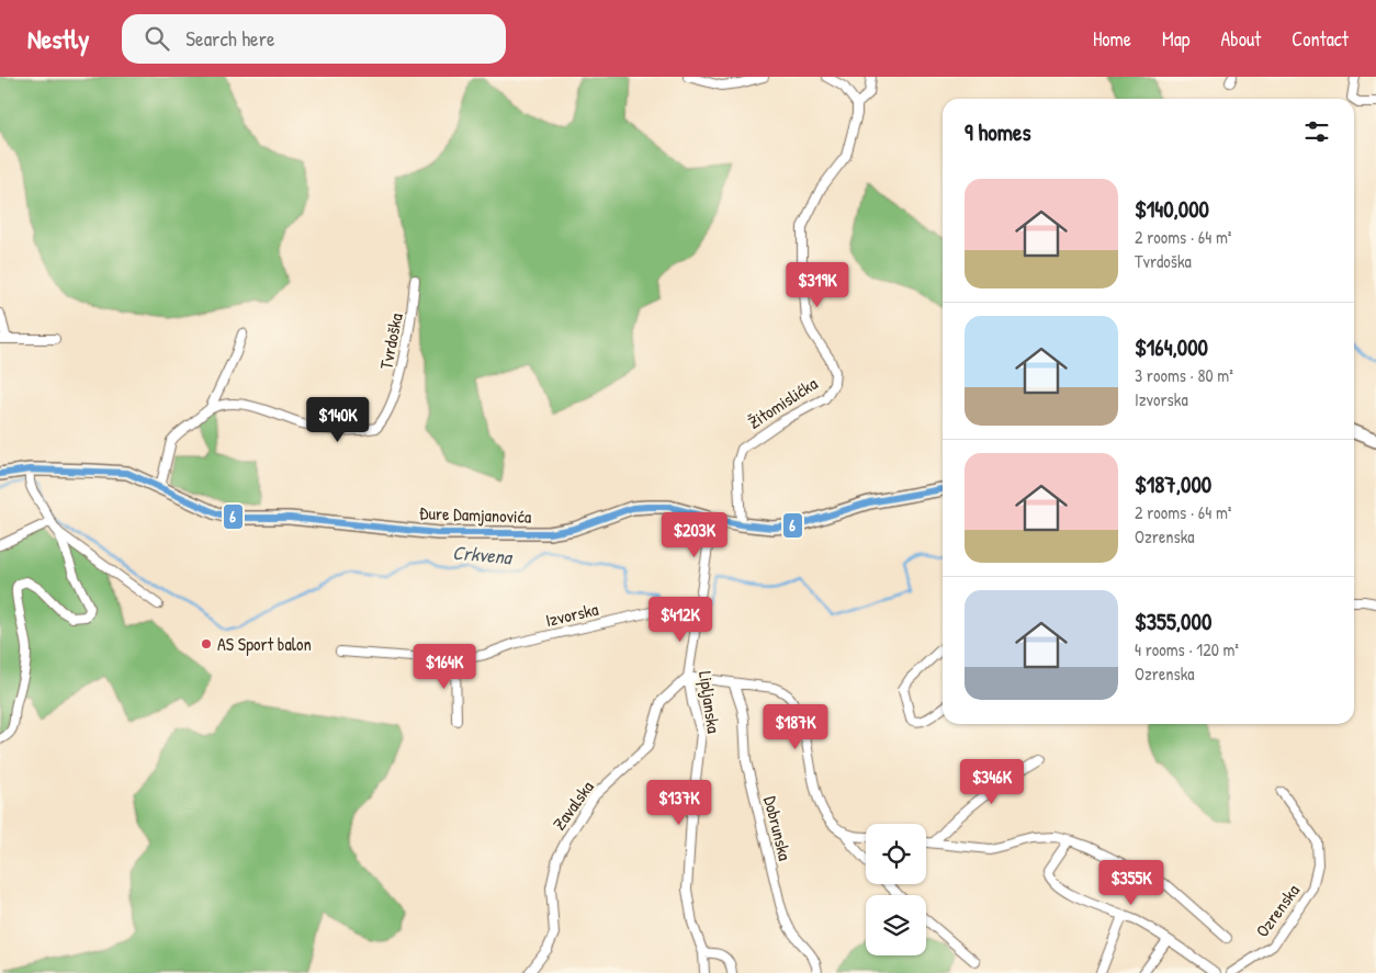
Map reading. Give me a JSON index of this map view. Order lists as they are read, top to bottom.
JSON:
{
  "streets": {
    "main road": ["Đure Damjanovića"],
    "street": [
      "Tvrdoška",
      "Žitomislićka",
      "Izvorska",
      "Lipljanska",
      "Zavalska",
      "Dobrunska",
      "Ozrenska"
    ]
  },
  "crossings": [
    ["Tvrdoška", "Đure Damjanovića"],
    ["Žitomislićka", "Đure Damjanovića"],
    ["Đure Damjanovića", "Lipljanska"],
    ["Izvorska", "Lipljanska"],
    ["Lipljanska", "Zavalska"]
  ],
  "water": ["Crkvena"],
  "places": ["AS Sport balon"],
  "lines": ["transit line 6"],
  "page": {
    "header": "Nestly",
    "search": "Search here",
    "nav": [
      "Home",
      "Map",
      "About",
      "Contact"
    ],
    "heading": "9 homes",
    "list": [
      {
        "name": "$140,000",
        "note": "2 rooms · 64 m² · Tvrdoška"
      },
      {
        "name": "$164,000",
        "note": "3 rooms · 80 m² · Izvorska"
      },
      {
        "name": "$187,000",
        "note": "2 rooms · 64 m² · Ozrenska"
      },
      {
        "name": "$355,000",
        "note": "4 rooms · 120 m² · Ozrenska"
      }
    ],
    "price": [
      "$319K",
      "$140K",
      "$203K",
      "$412K",
      "$164K",
      "$187K",
      "$346K",
      "$137K",
      "$355K"
    ]
  }
}
